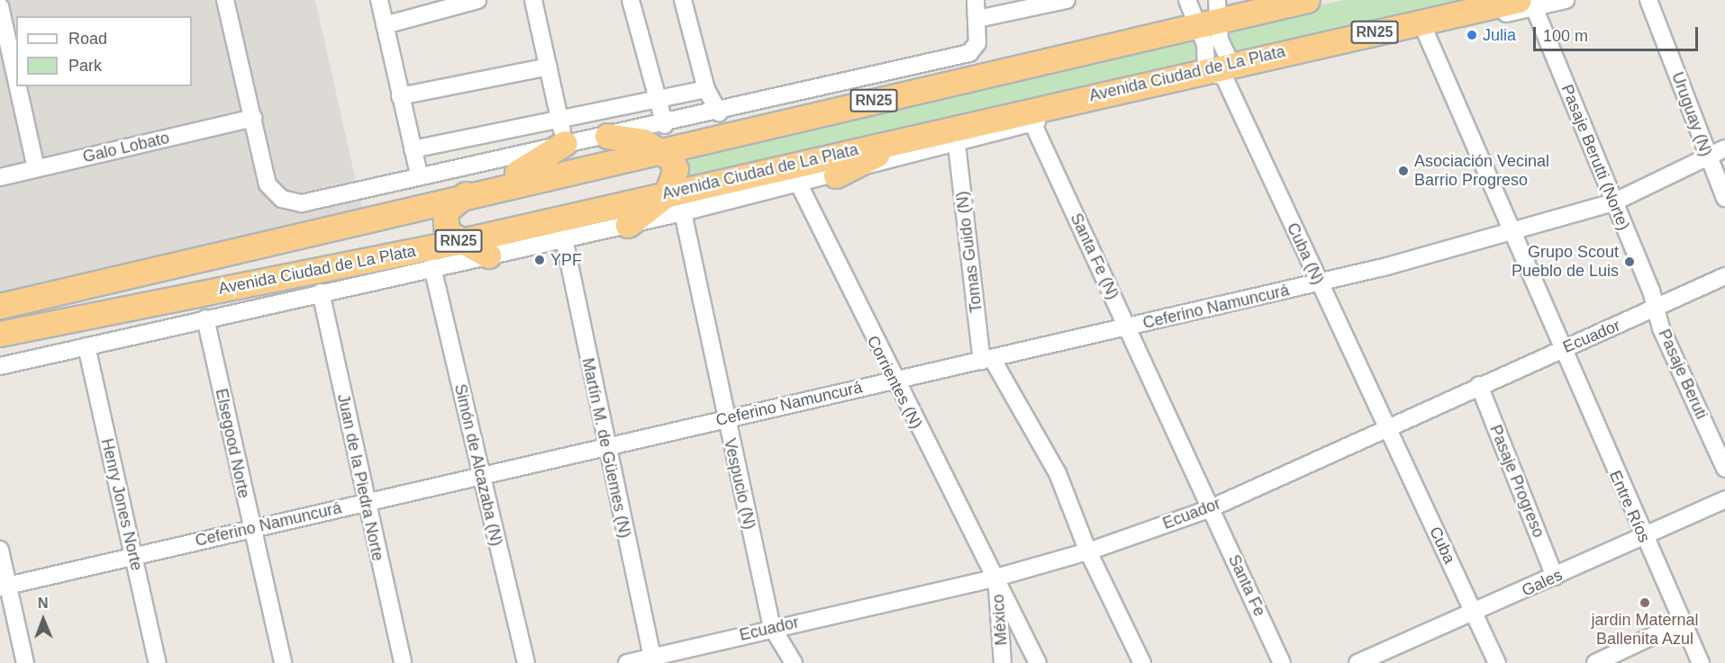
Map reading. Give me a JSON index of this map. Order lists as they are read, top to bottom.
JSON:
{
  "streets": {
    "highway": ["RN25", "Avenida Ciudad de La Plata"],
    "street": [
      "Uruguay (N)",
      "Galo Lobato",
      "Pasaje Berutti (Norte)",
      "Tomas Guido (N)",
      "Cuba (N)",
      "Santa Fe (N)",
      "Ceferino Namuncurá",
      "Ecuador",
      "Pasaje Beruti",
      "Corrientes (N)",
      "Elsegood Norte",
      "Martín M. de Güemes (N)",
      "Simón de Alcazaba (N)",
      "Juan de la Piedra Norte",
      "Pasaje Progreso",
      "Vespucio (N)",
      "Henry Jones Norte",
      "Entre Ríos",
      "Cuba",
      "Gales",
      "Santa Fe",
      "México"
    ]
  },
  "crossings": [
    ["Avenida Ciudad de La Plata", "Pasaje Berutti (Norte)"],
    ["Avenida Ciudad de La Plata", "Tomas Guido (N)"],
    ["Avenida Ciudad de La Plata", "Cuba (N)"],
    ["Avenida Ciudad de La Plata", "Santa Fe (N)"],
    ["Avenida Ciudad de La Plata", "Corrientes (N)"],
    ["Avenida Ciudad de La Plata", "Elsegood Norte"],
    ["Avenida Ciudad de La Plata", "Martín M. de Güemes (N)"],
    ["Avenida Ciudad de La Plata", "Simón de Alcazaba (N)"],
    ["Avenida Ciudad de La Plata", "Juan de la Piedra Norte"],
    ["Avenida Ciudad de La Plata", "Vespucio (N)"],
    ["Avenida Ciudad de La Plata", "Henry Jones Norte"],
    ["Avenida Ciudad de La Plata", "Entre Ríos"],
    ["Uruguay (N)", "Ceferino Namuncurá"],
    ["Pasaje Berutti (Norte)", "Ceferino Namuncurá"],
    ["Pasaje Berutti (Norte)", "Ecuador"],
    ["Pasaje Berutti (Norte)", "Pasaje Beruti"],
    ["Tomas Guido (N)", "Ceferino Namuncurá"],
    ["Tomas Guido (N)", "Ecuador"],
    ["Cuba (N)", "Ceferino Namuncurá"],
    ["Cuba (N)", "Ecuador"],
    ["Cuba (N)", "Cuba"],
    ["Santa Fe (N)", "Ceferino Namuncurá"],
    ["Santa Fe (N)", "Ecuador"],
    ["Santa Fe (N)", "Santa Fe"],
    ["Ceferino Namuncurá", "Corrientes (N)"],
    ["Ceferino Namuncurá", "Elsegood Norte"],
    ["Ceferino Namuncurá", "Martín M. de Güemes (N)"],
    ["Ceferino Namuncurá", "Simón de Alcazaba (N)"],
    ["Ceferino Namuncurá", "Juan de la Piedra Norte"],
    ["Ceferino Namuncurá", "Vespucio (N)"],
    ["Ceferino Namuncurá", "Henry Jones Norte"],
    ["Ceferino Namuncurá", "Entre Ríos"],
    ["Ecuador", "Pasaje Beruti"],
    ["Ecuador", "Corrientes (N)"],
    ["Ecuador", "Martín M. de Güemes (N)"],
    ["Ecuador", "Pasaje Progreso"],
    ["Ecuador", "Vespucio (N)"],
    ["Ecuador", "Entre Ríos"],
    ["Ecuador", "Cuba"],
    ["Ecuador", "Santa Fe"],
    ["Ecuador", "México"],
    ["Corrientes (N)", "México"],
    ["Pasaje Progreso", "Gales"],
    ["Entre Ríos", "Gales"],
    ["Cuba", "Gales"]
  ],
  "places": [
    "Julia",
    "Asociación Vecinal Barrio Progreso",
    "YPF",
    "Grupo Scout Pueblo de Luis",
    "jardin Maternal Ballenita Azul"
  ],
  "legend": ["Road", "Park"],
  "scale_bar": "100 m",
  "north": "top"
}
